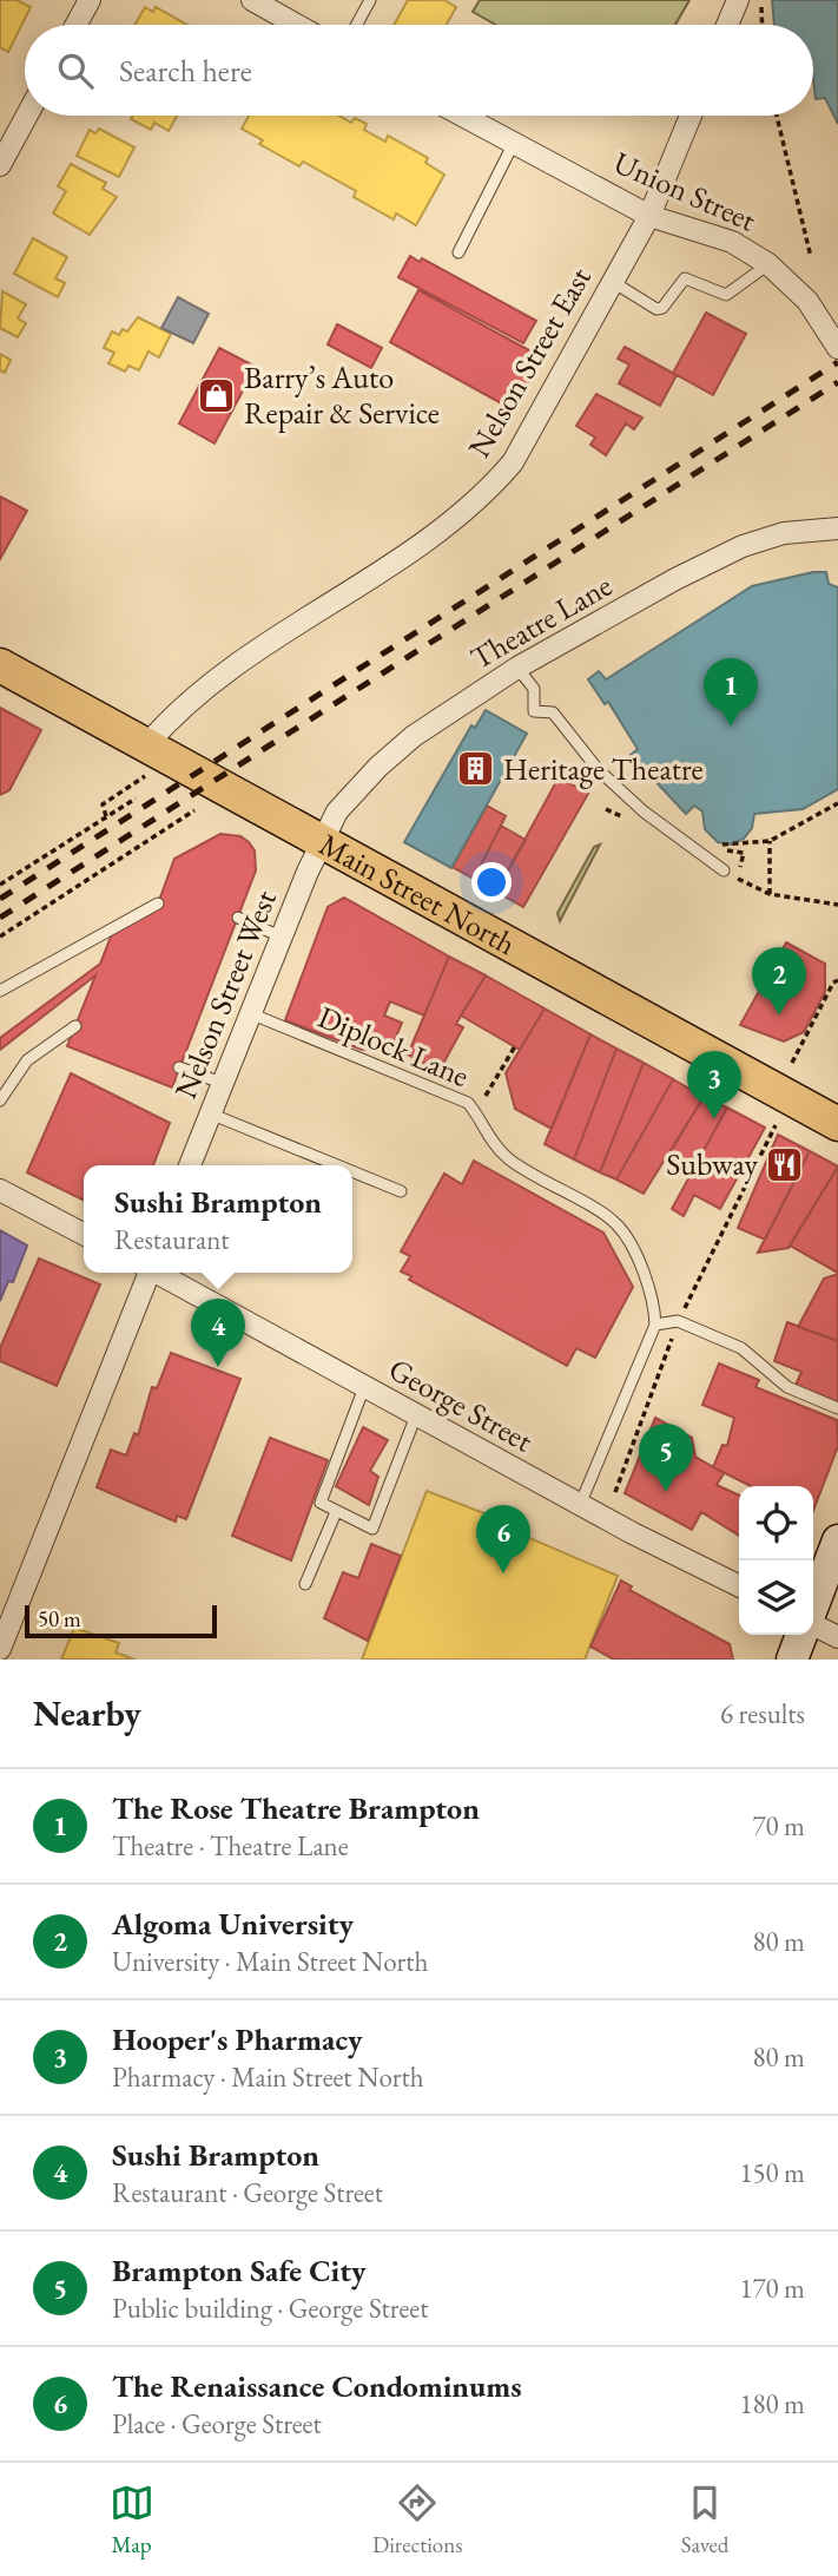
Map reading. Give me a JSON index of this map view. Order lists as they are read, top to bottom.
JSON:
{
  "streets": {
    "main road": ["Main Street North"],
    "street": [
      "Union Street",
      "Nelson Street East",
      "Theatre Lane",
      "Nelson Street West",
      "George Street"
    ],
    "lane": ["Diplock Lane"]
  },
  "crossings": [
    ["Union Street", "Nelson Street East"],
    ["Nelson Street East", "Main Street North"],
    ["Theatre Lane", "Main Street North"],
    ["Theatre Lane", "Nelson Street West"],
    ["Main Street North", "Nelson Street West"],
    ["Nelson Street West", "Diplock Lane"]
  ],
  "places": {
    "shop": ["Barry’s Auto Repair & Service"],
    "building": ["Heritage Theatre"],
    "restaurant": ["Subway"]
  },
  "scale_bar": "50 m",
  "page": {
    "search": "Search here",
    "pins": [
      "1",
      "2",
      "3",
      "4",
      "5",
      "6"
    ],
    "popup": ["Sushi Brampton", "Restaurant"],
    "scale": "50 m",
    "heading": ["Nearby", "6 results"],
    "list": [
      {
        "mark": "1",
        "name": "The Rose Theatre Brampton",
        "note": "Theatre · Theatre Lane",
        "value": "70 m"
      },
      {
        "mark": "2",
        "name": "Algoma University",
        "note": "University · Main Street North",
        "value": "80 m"
      },
      {
        "mark": "3",
        "name": "Hooper's Pharmacy",
        "note": "Pharmacy · Main Street North",
        "value": "80 m"
      },
      {
        "mark": "4",
        "name": "Sushi Brampton",
        "note": "Restaurant · George Street",
        "value": "150 m"
      },
      {
        "mark": "5",
        "name": "Brampton Safe City",
        "note": "Public building · George Street",
        "value": "170 m"
      },
      {
        "mark": "6",
        "name": "The Renaissance Condominums",
        "note": "Place · George Street",
        "value": "180 m"
      }
    ],
    "nav": ["Map", "Directions", "Saved"]
  }
}
